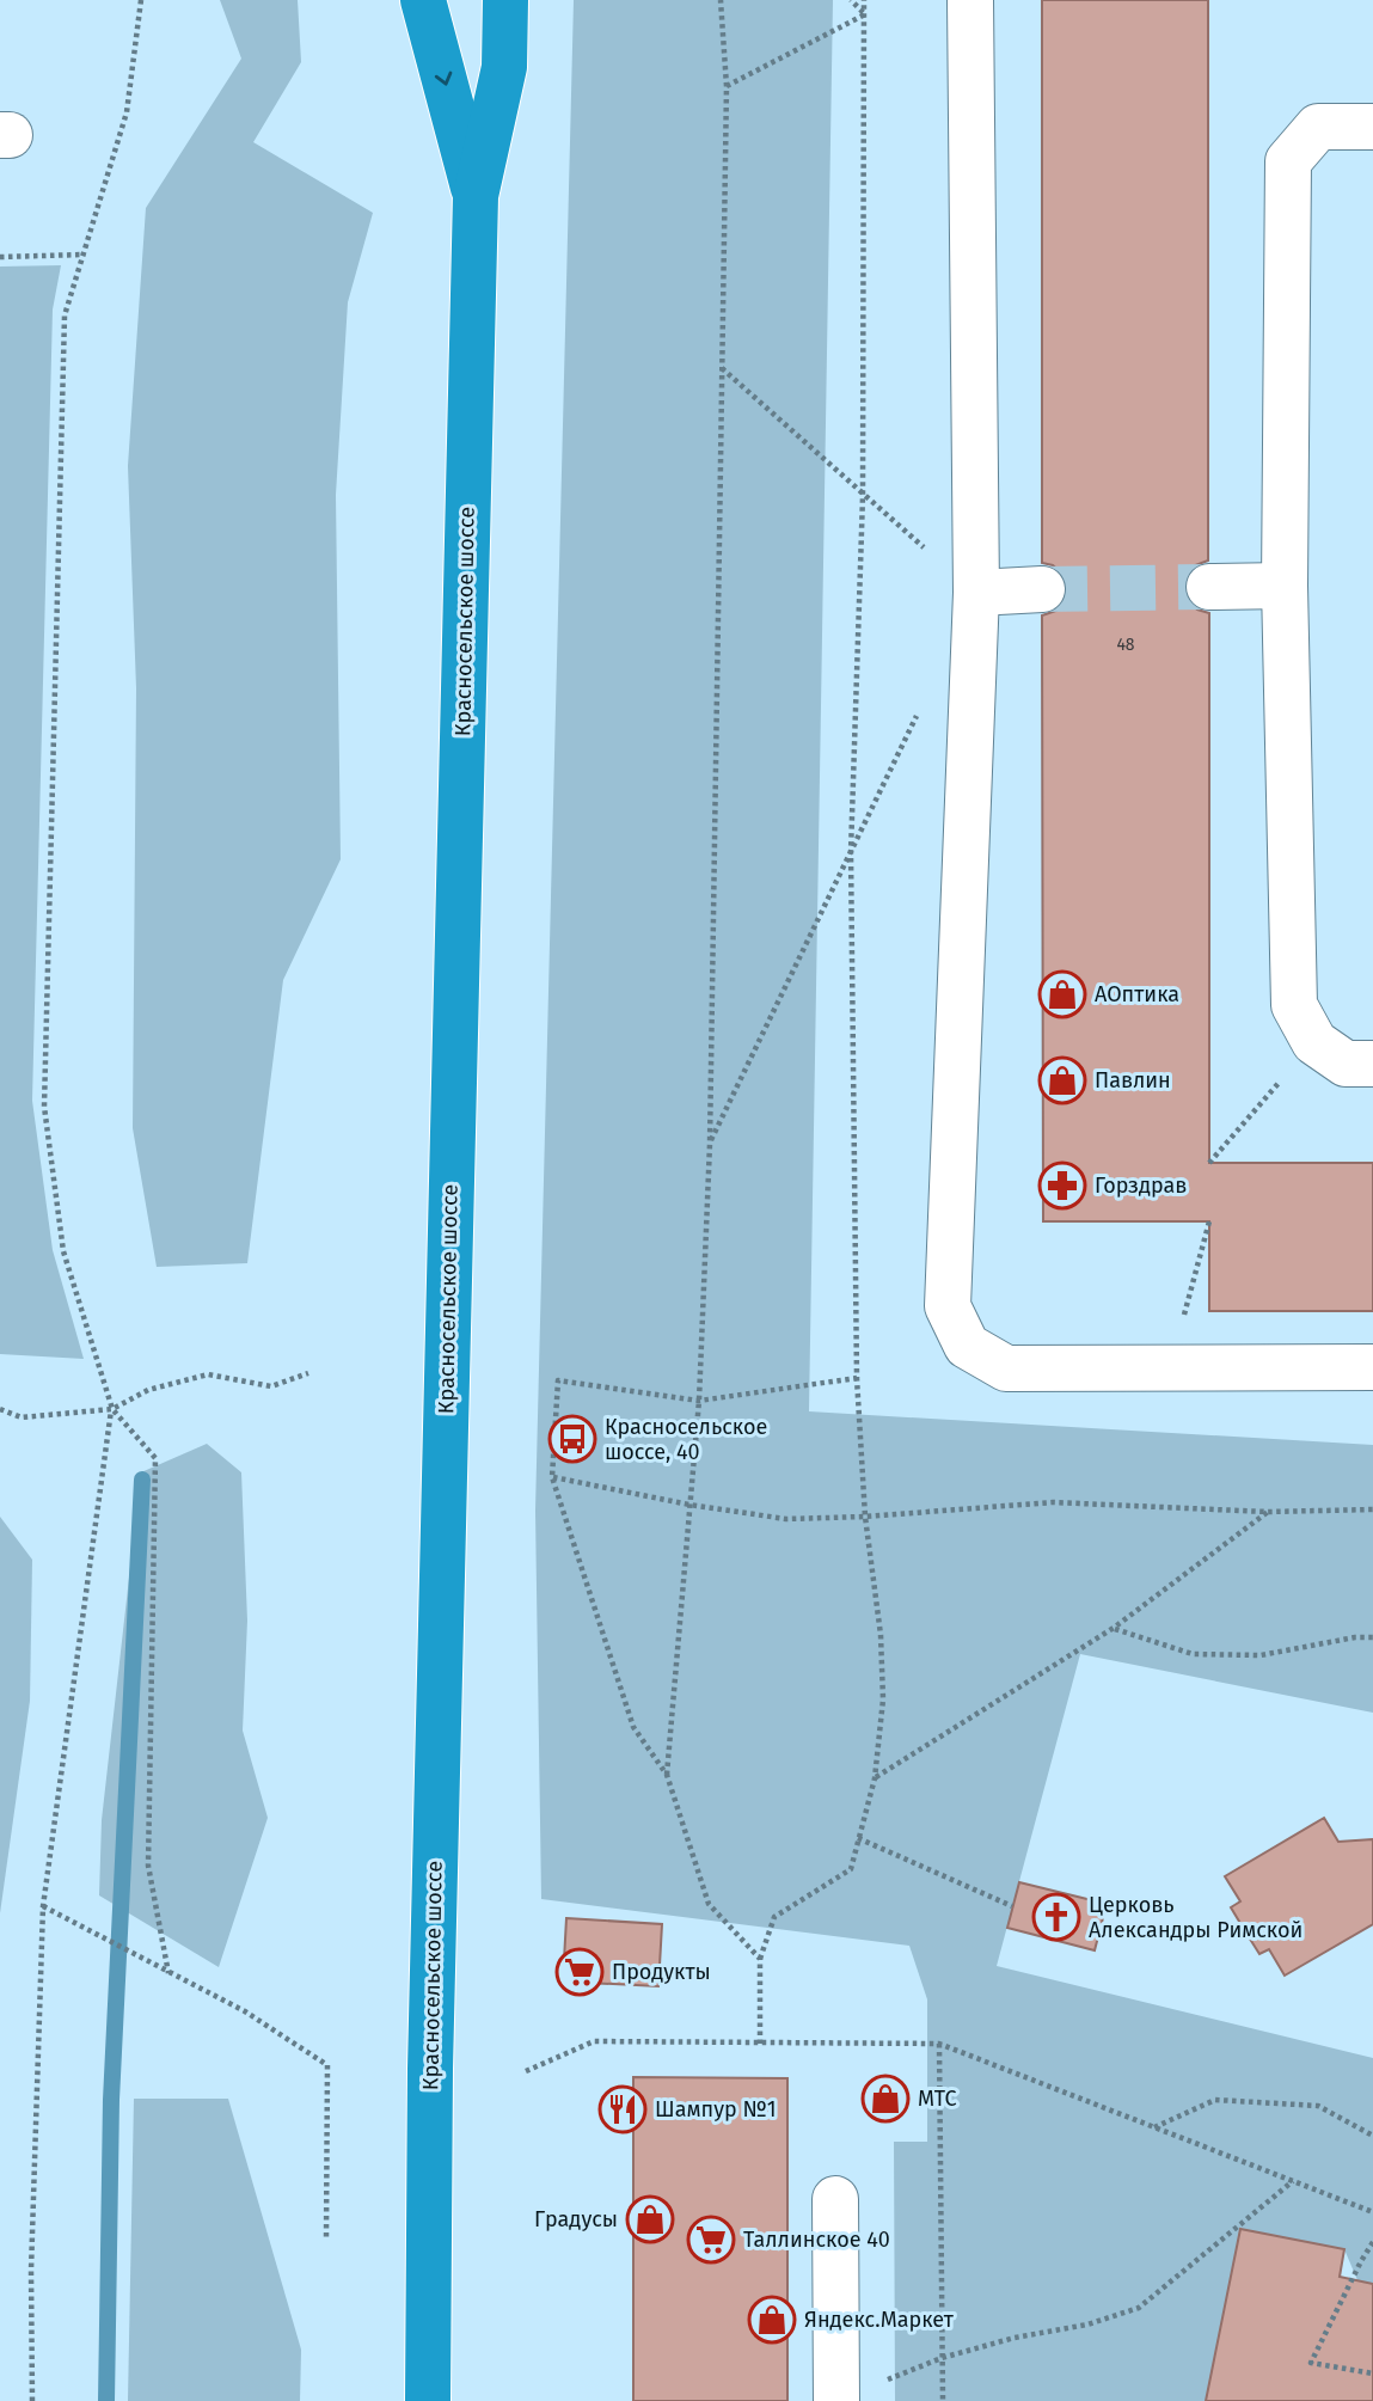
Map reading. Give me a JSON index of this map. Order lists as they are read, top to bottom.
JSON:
{
  "streets": {
    "highway": ["Красносельское шоссе"]
  },
  "places": {
    "shop": [
      "АОптика",
      "Павлин",
      "МТС",
      "Градусы",
      "Яндекс.Маркет"
    ],
    "pharmacy": ["Горздрав"],
    "bus stop": ["Красносельское шоссе, 40"],
    "church": ["Церковь Александры Римской"],
    "supermarket": ["Продукты", "Таллинское 40"],
    "restaurant": ["Шампур №1"]
  },
  "house_numbers": ["48"]
}
